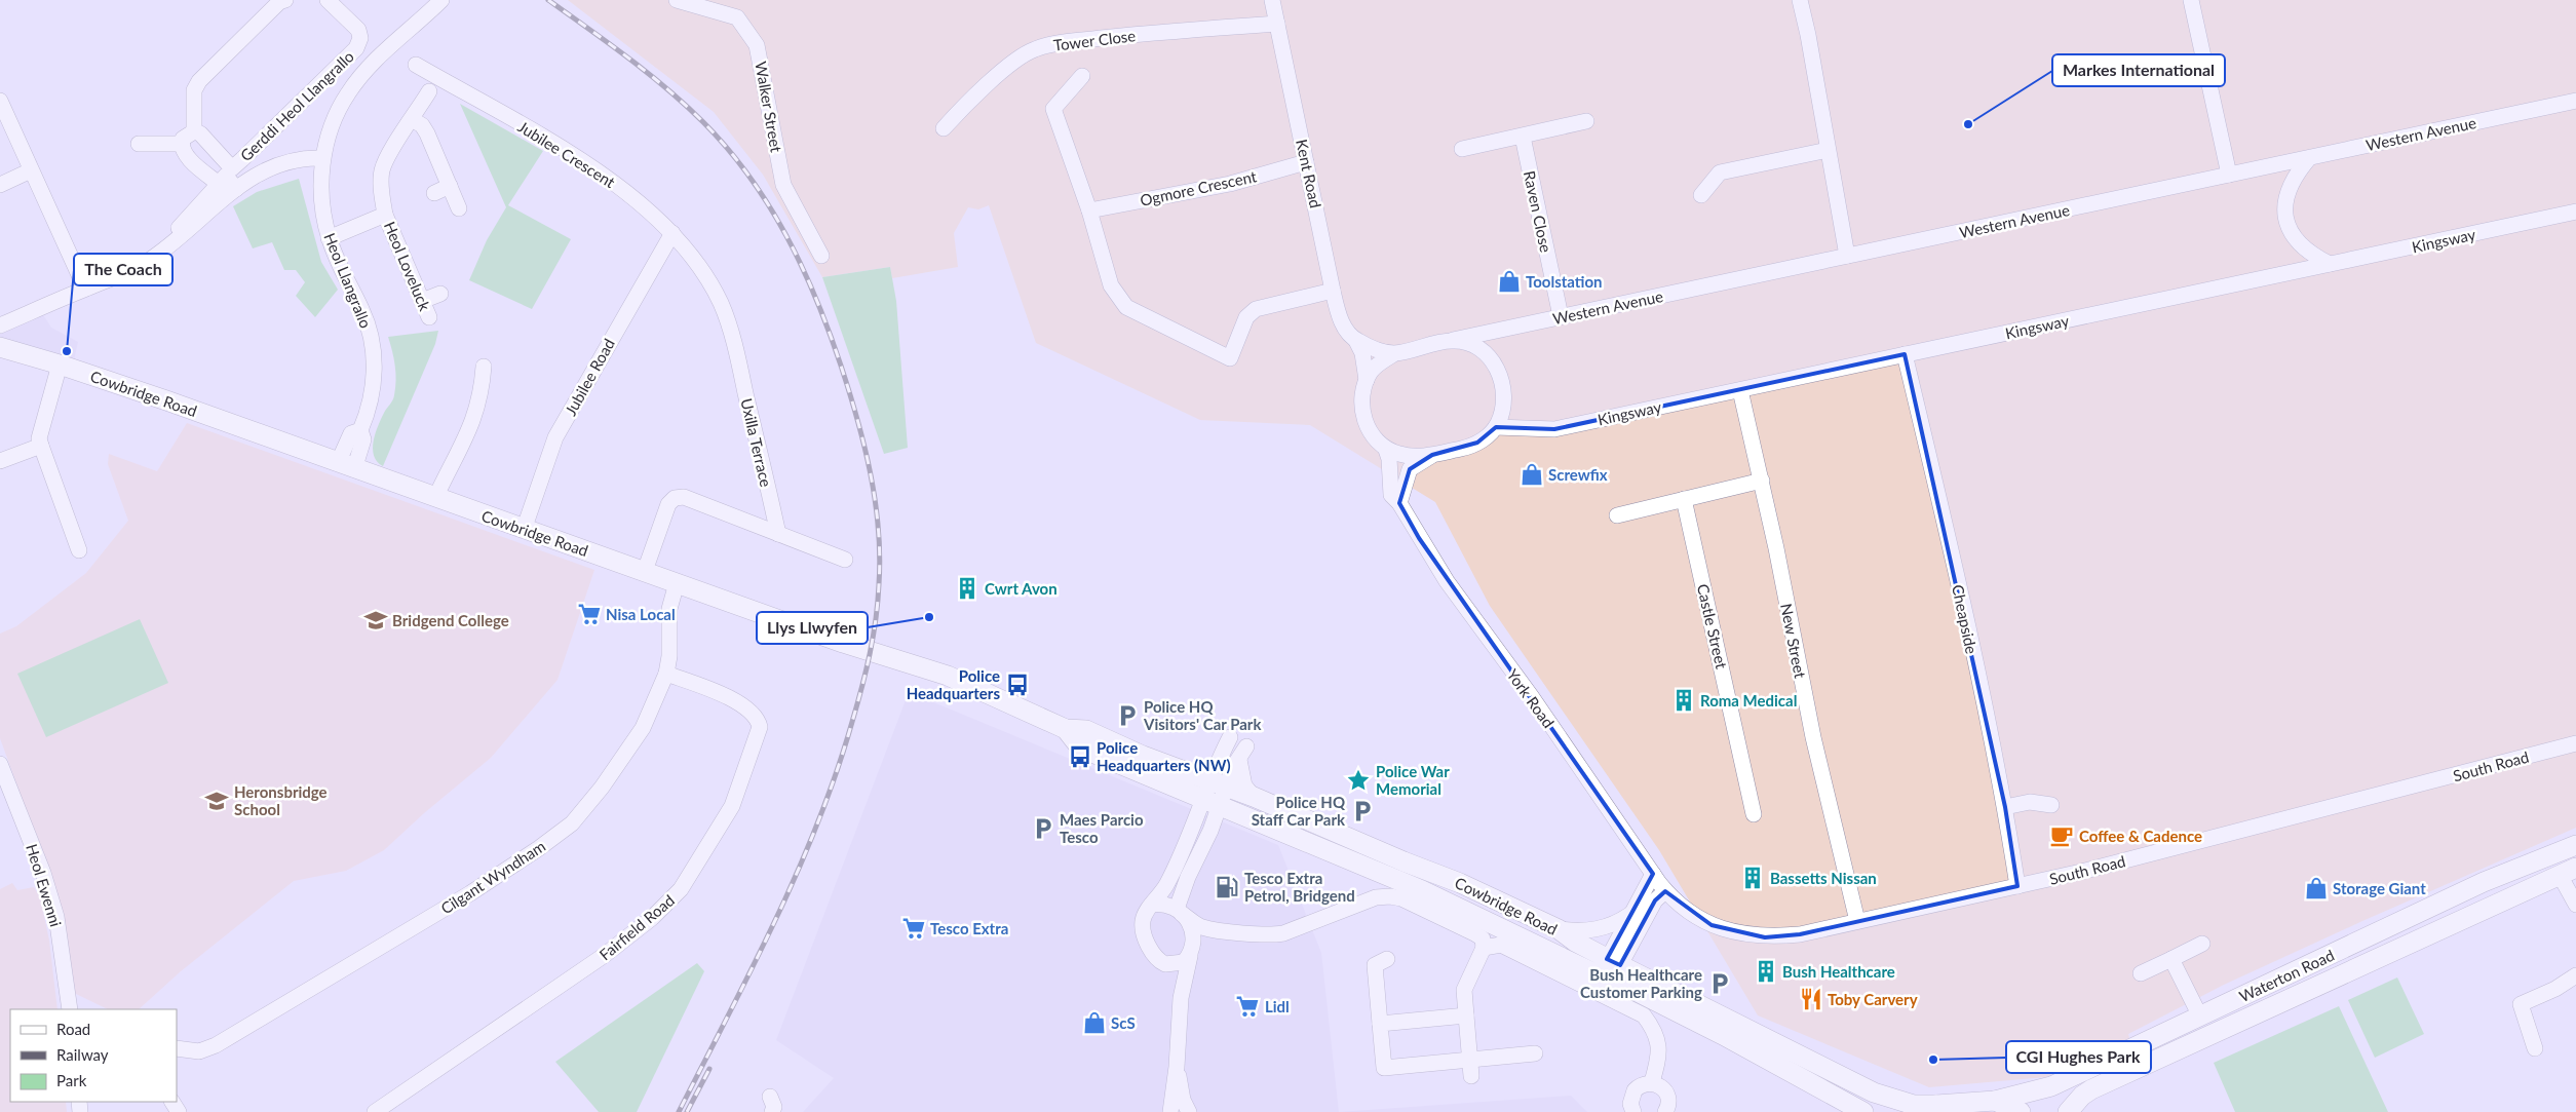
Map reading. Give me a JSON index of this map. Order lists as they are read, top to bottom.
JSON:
{
  "streets": {
    "main road": ["Cowbridge Road", "Waterton Road"],
    "street": [
      "Tower Close",
      "Gerddi Heol Llangrallo",
      "Walker Street",
      "Western Avenue",
      "Jubilee Crescent",
      "Kent Road",
      "Ogmore Crescent",
      "Raven Close",
      "Kingsway",
      "Heol Loveluck",
      "Heol Llangrallo",
      "Jubilee Road",
      "Uxilla Terrace",
      "Cheapside",
      "Castle Street",
      "New Street",
      "York Road",
      "South Road",
      "Cilgant Wyndham",
      "Heol Ewenni",
      "Fairfield Road"
    ]
  },
  "crossings": [
    ["Tower Close", "Kent Road"],
    ["Western Avenue", "Kent Road"],
    ["Western Avenue", "Raven Close"],
    ["Western Avenue", "Kingsway"],
    ["Western Avenue", "York Road"],
    ["Jubilee Crescent", "Jubilee Road"],
    ["Jubilee Crescent", "Uxilla Terrace"],
    ["Kent Road", "Ogmore Crescent"],
    ["Kent Road", "Kingsway"],
    ["Kent Road", "York Road"],
    ["Kingsway", "Cheapside"],
    ["Kingsway", "New Street"],
    ["Kingsway", "York Road"],
    ["Heol Loveluck", "Heol Llangrallo"],
    ["Heol Llangrallo", "Cowbridge Road"],
    ["Jubilee Road", "Cowbridge Road"],
    ["Cowbridge Road", "Cilgant Wyndham"],
    ["Cowbridge Road", "Waterton Road"],
    ["Cheapside", "South Road"],
    ["New Street", "South Road"],
    ["York Road", "South Road"],
    ["Cilgant Wyndham", "Fairfield Road"]
  ],
  "places": {
    "other": [
      "Markes International",
      "The Coach",
      "Llys Llwyfen",
      "CGI Hughes Park"
    ],
    "shop": [
      "Toolstation",
      "Screwfix",
      "Storage Giant",
      "ScS"
    ],
    "building": [
      "Cwrt Avon",
      "Roma Medical",
      "Bassetts Nissan",
      "Bush Healthcare"
    ],
    "supermarket": ["Nisa Local", "Tesco Extra", "Lidl"],
    "school or university": ["Bridgend College", "Heronsbridge School"],
    "bus stop": ["Police Headquarters", "Police Headquarters (NW)"],
    "parking": [
      "Police HQ Visitors' Car Park",
      "Police HQ Staff Car Park",
      "Maes Parcio Tesco",
      "Bush Healthcare Customer Parking"
    ],
    "place": ["Police War Memorial"],
    "cafe": ["Coffee & Cadence"],
    "fuel station": ["Tesco Extra Petrol, Bridgend"],
    "restaurant": ["Toby Carvery"]
  },
  "legend": ["Road", "Railway", "Park"]
}
